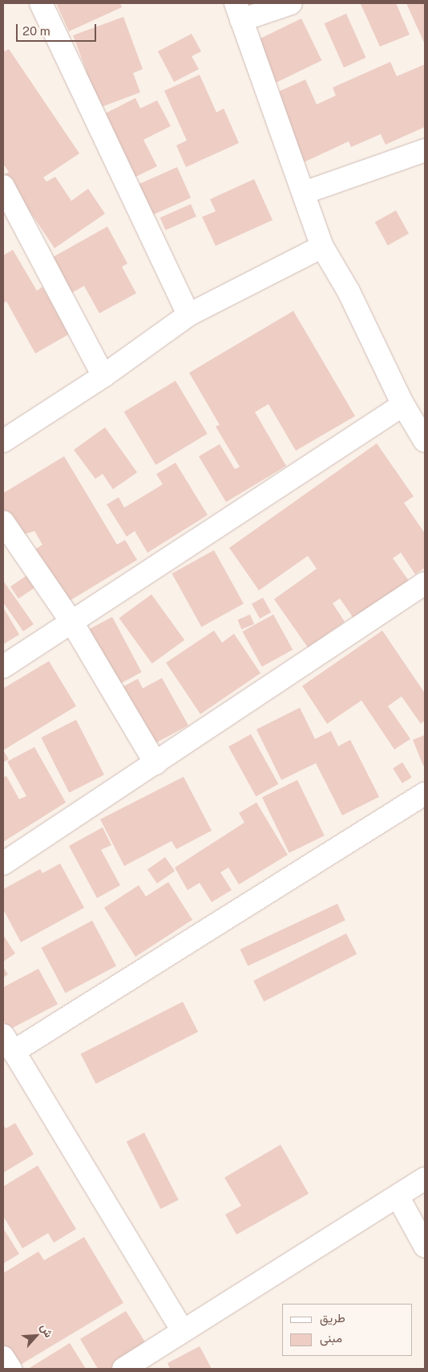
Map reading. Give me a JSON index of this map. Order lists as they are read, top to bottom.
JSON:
{
  "legend": ["طريق", "مبنى"],
  "scale_bar": "20 m",
  "north": "top right"
}
